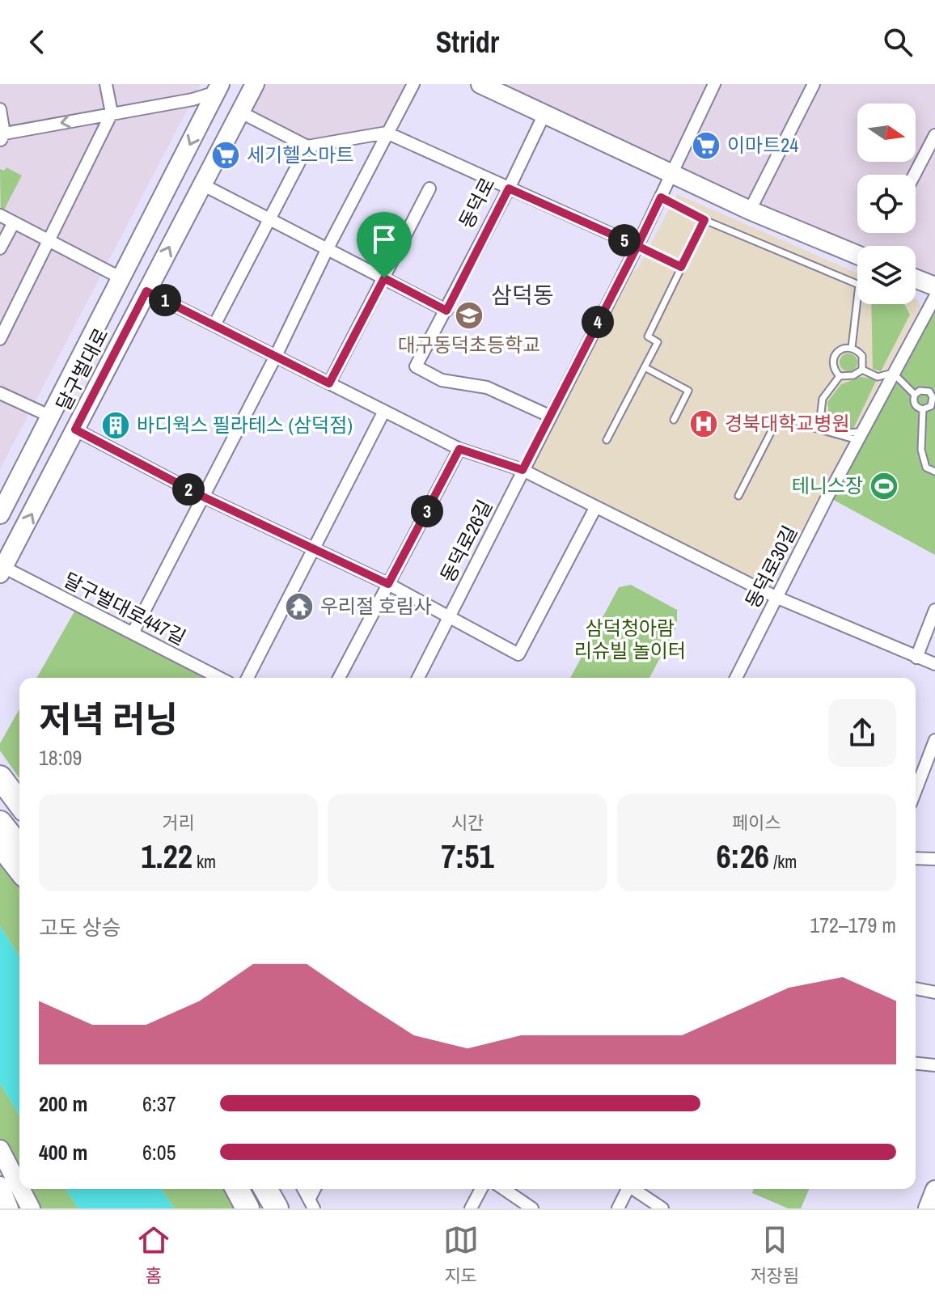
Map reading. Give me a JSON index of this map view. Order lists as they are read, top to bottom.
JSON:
{
  "streets": {
    "main road": ["달구벌대로"],
    "street": [
      "동덕로",
      "동덕로26길",
      "동덕로30길",
      "달구벌대로447길"
    ]
  },
  "crossings": [
    ["동덕로", "동덕로26길"],
    ["달구벌대로", "달구벌대로447길"]
  ],
  "districts": ["삼덕동"],
  "parks": ["삼덕청아람 리슈빌 놀이터"],
  "places": {
    "supermarket": ["이마트24", "세기헬스마트"],
    "school or university": ["대구동덕초등학교"],
    "hospital": ["경북대학교병원"],
    "building": ["바디웍스 필라테스 (삼덕점)"],
    "sports": ["테니스장"],
    "temple": ["우리절 호림사"]
  },
  "north": "right",
  "page": {
    "header": "Stridr",
    "pins": [
      "5",
      "1",
      "4",
      "2",
      "3"
    ],
    "heading": ["저녁 러닝", "18:09"],
    "stats": [
      ["거리", "1.22 km"],
      ["시간", "7:51"],
      ["페이스", "6:26 /km"]
    ],
    "chart": ["고도 상승", "172–179 m"],
    "list": [
      {
        "name": "200 m",
        "note": "6:37"
      },
      {
        "name": "400 m",
        "note": "6:05"
      }
    ],
    "tabs": ["홈", "지도", "저장됨"]
  }
}
